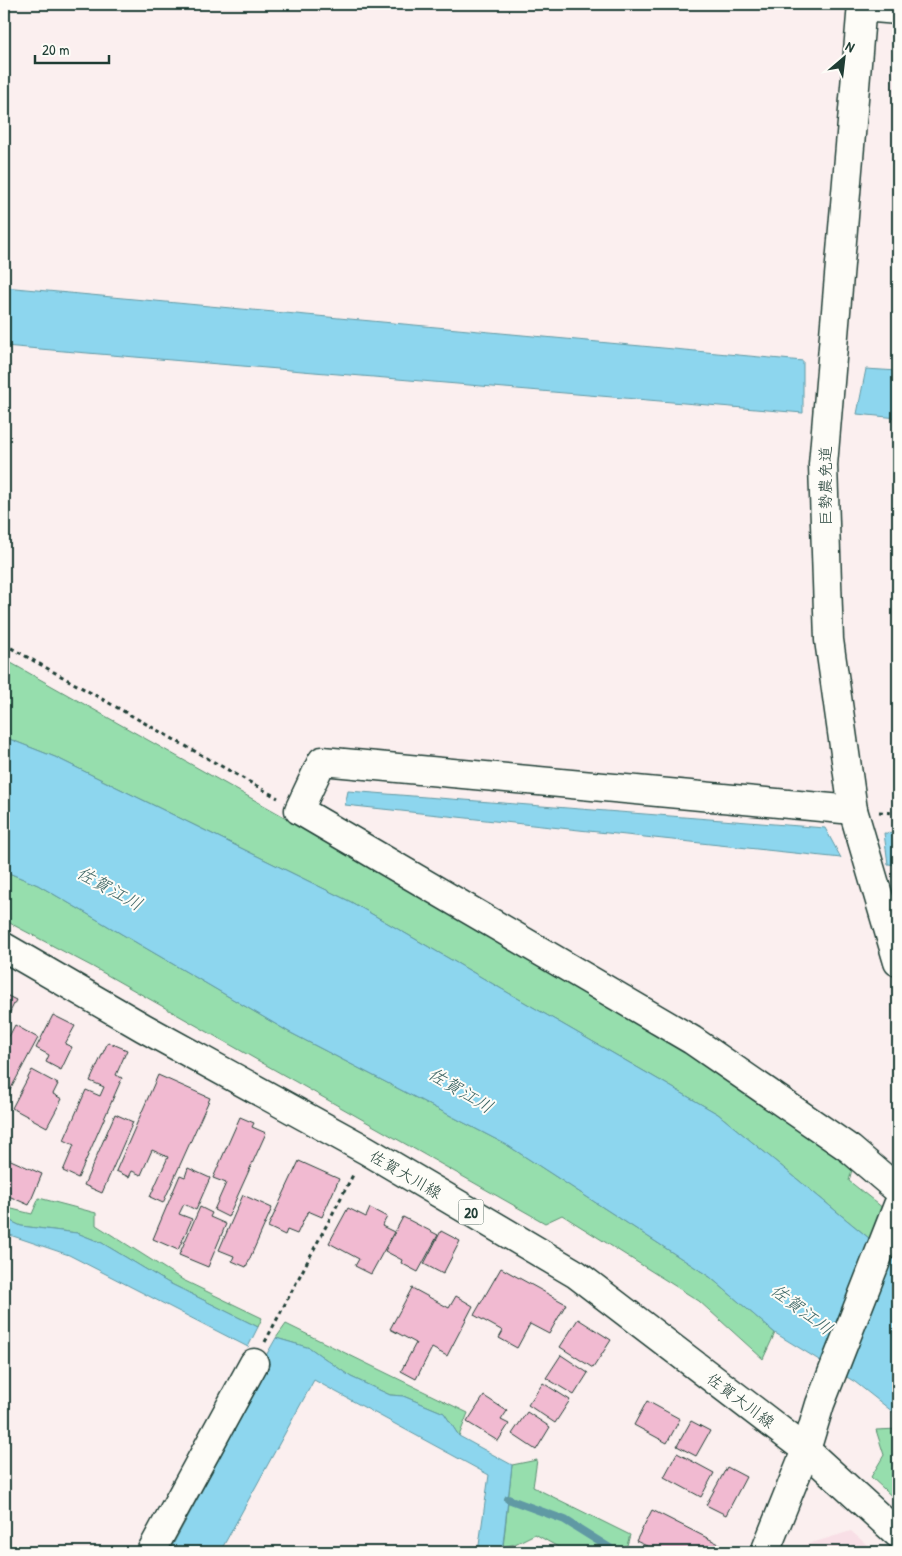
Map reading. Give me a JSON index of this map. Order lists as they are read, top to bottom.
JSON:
{
  "streets": {
    "street": ["巨勢農免道", "佐賀大川線", "20"]
  },
  "water": ["佐賀江川"],
  "scale_bar": "20 m",
  "north": "top right"
}
